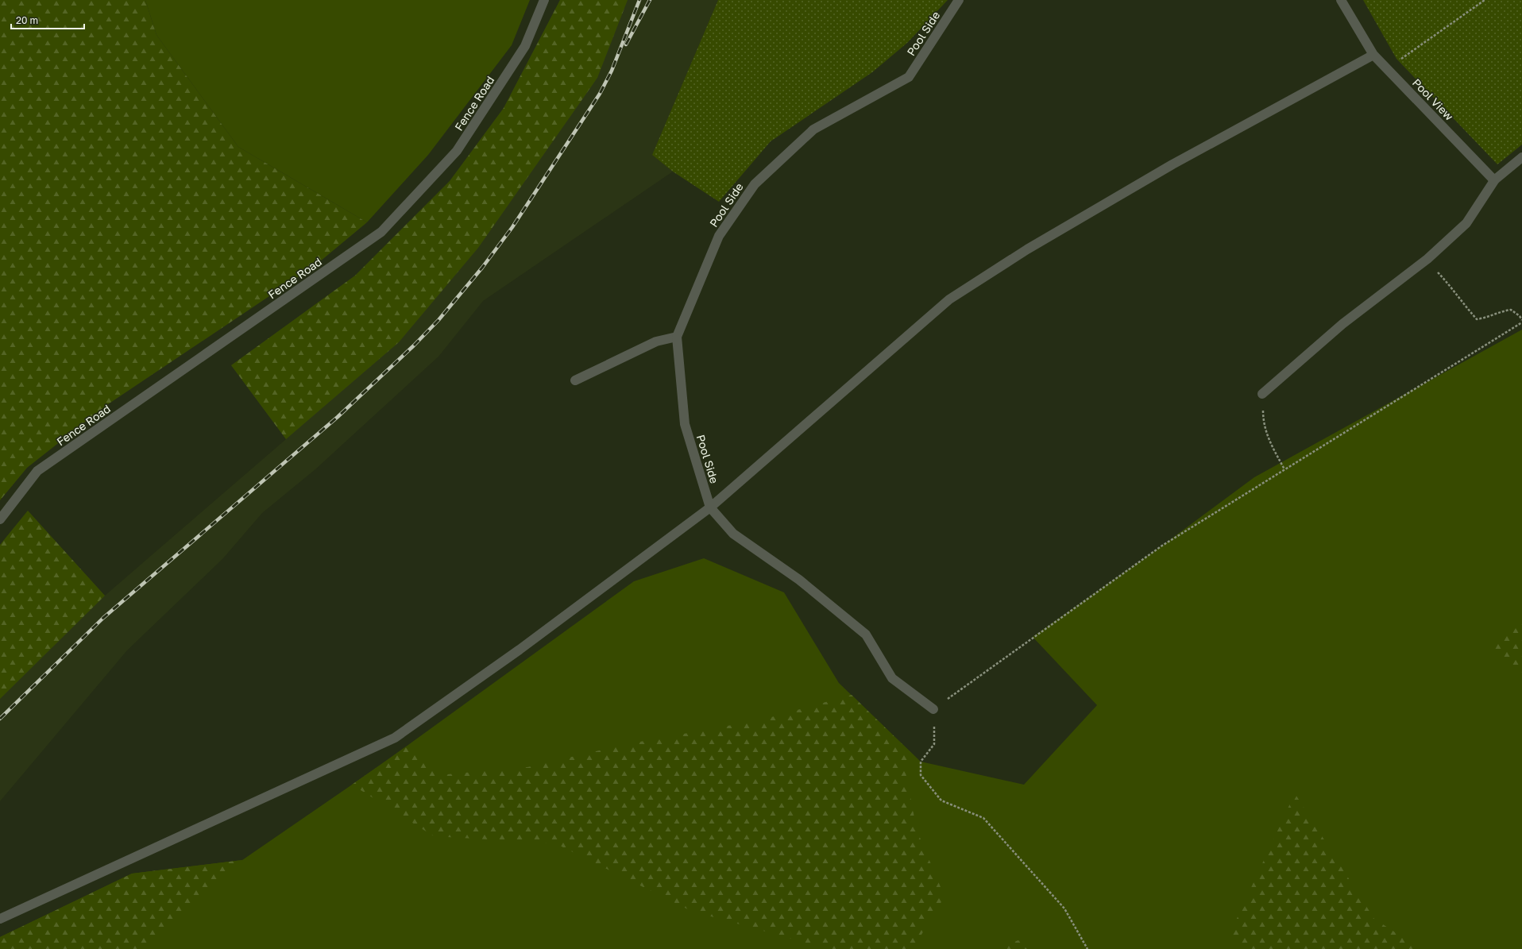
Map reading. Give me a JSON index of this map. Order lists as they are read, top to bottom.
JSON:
{
  "streets": {
    "street": ["Pool Side", "Pool View", "Fence Road"]
  },
  "scale_bar": "20 m"
}
